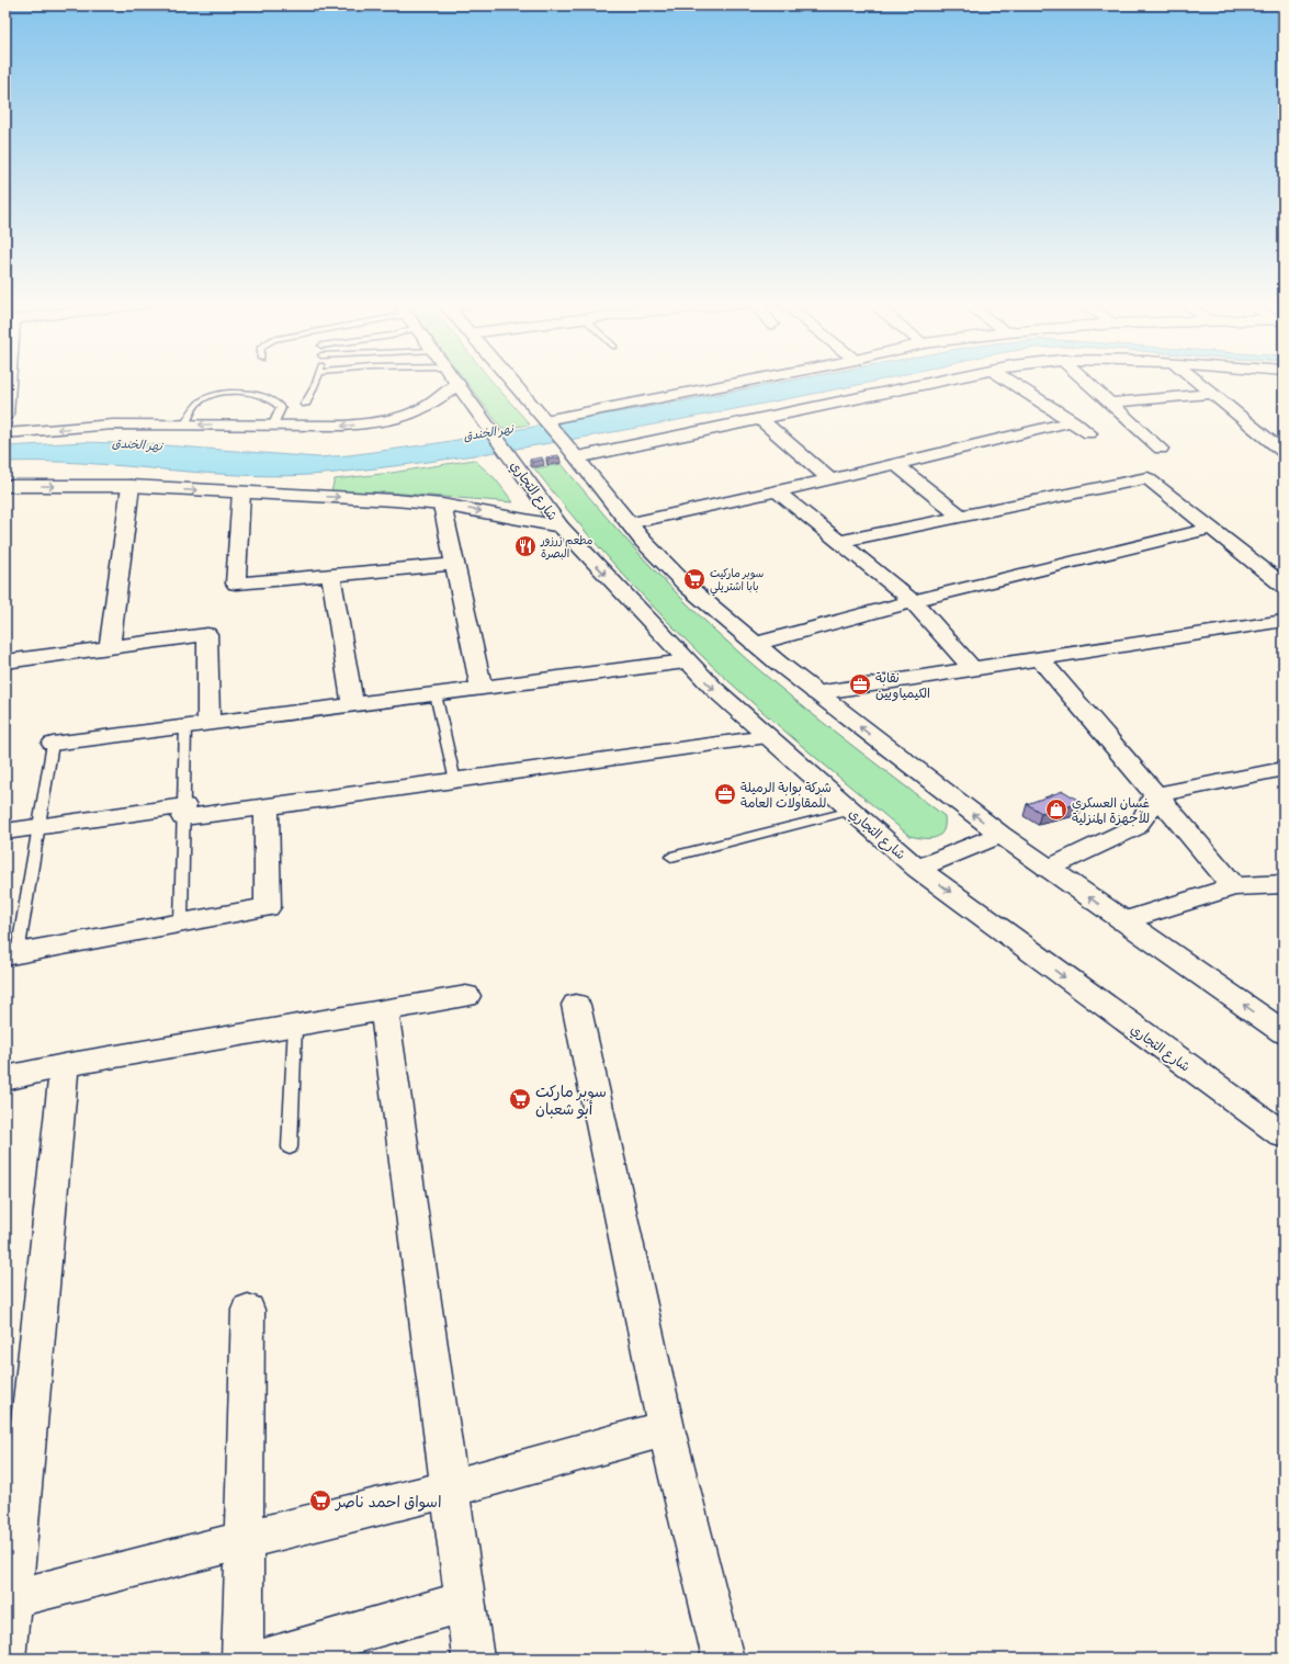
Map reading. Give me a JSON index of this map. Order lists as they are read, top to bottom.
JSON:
{
  "streets": {
    "street": ["شارع التجاري"]
  },
  "water": ["نهر الخندق"],
  "places": {
    "restaurant": ["مطعم زرزور البصرة"],
    "supermarket": ["سوبر ماركيت بابا اشتريلي", "سوبر ماركت أبو شعبان", "اسواق احمد ناصر"],
    "office": ["نقابة الكيمياويين", "شركة بوابة الرميلة للمقاولات العامة"],
    "shop": ["غسان العسكري للآجهزة المنزلية"]
  }
}
